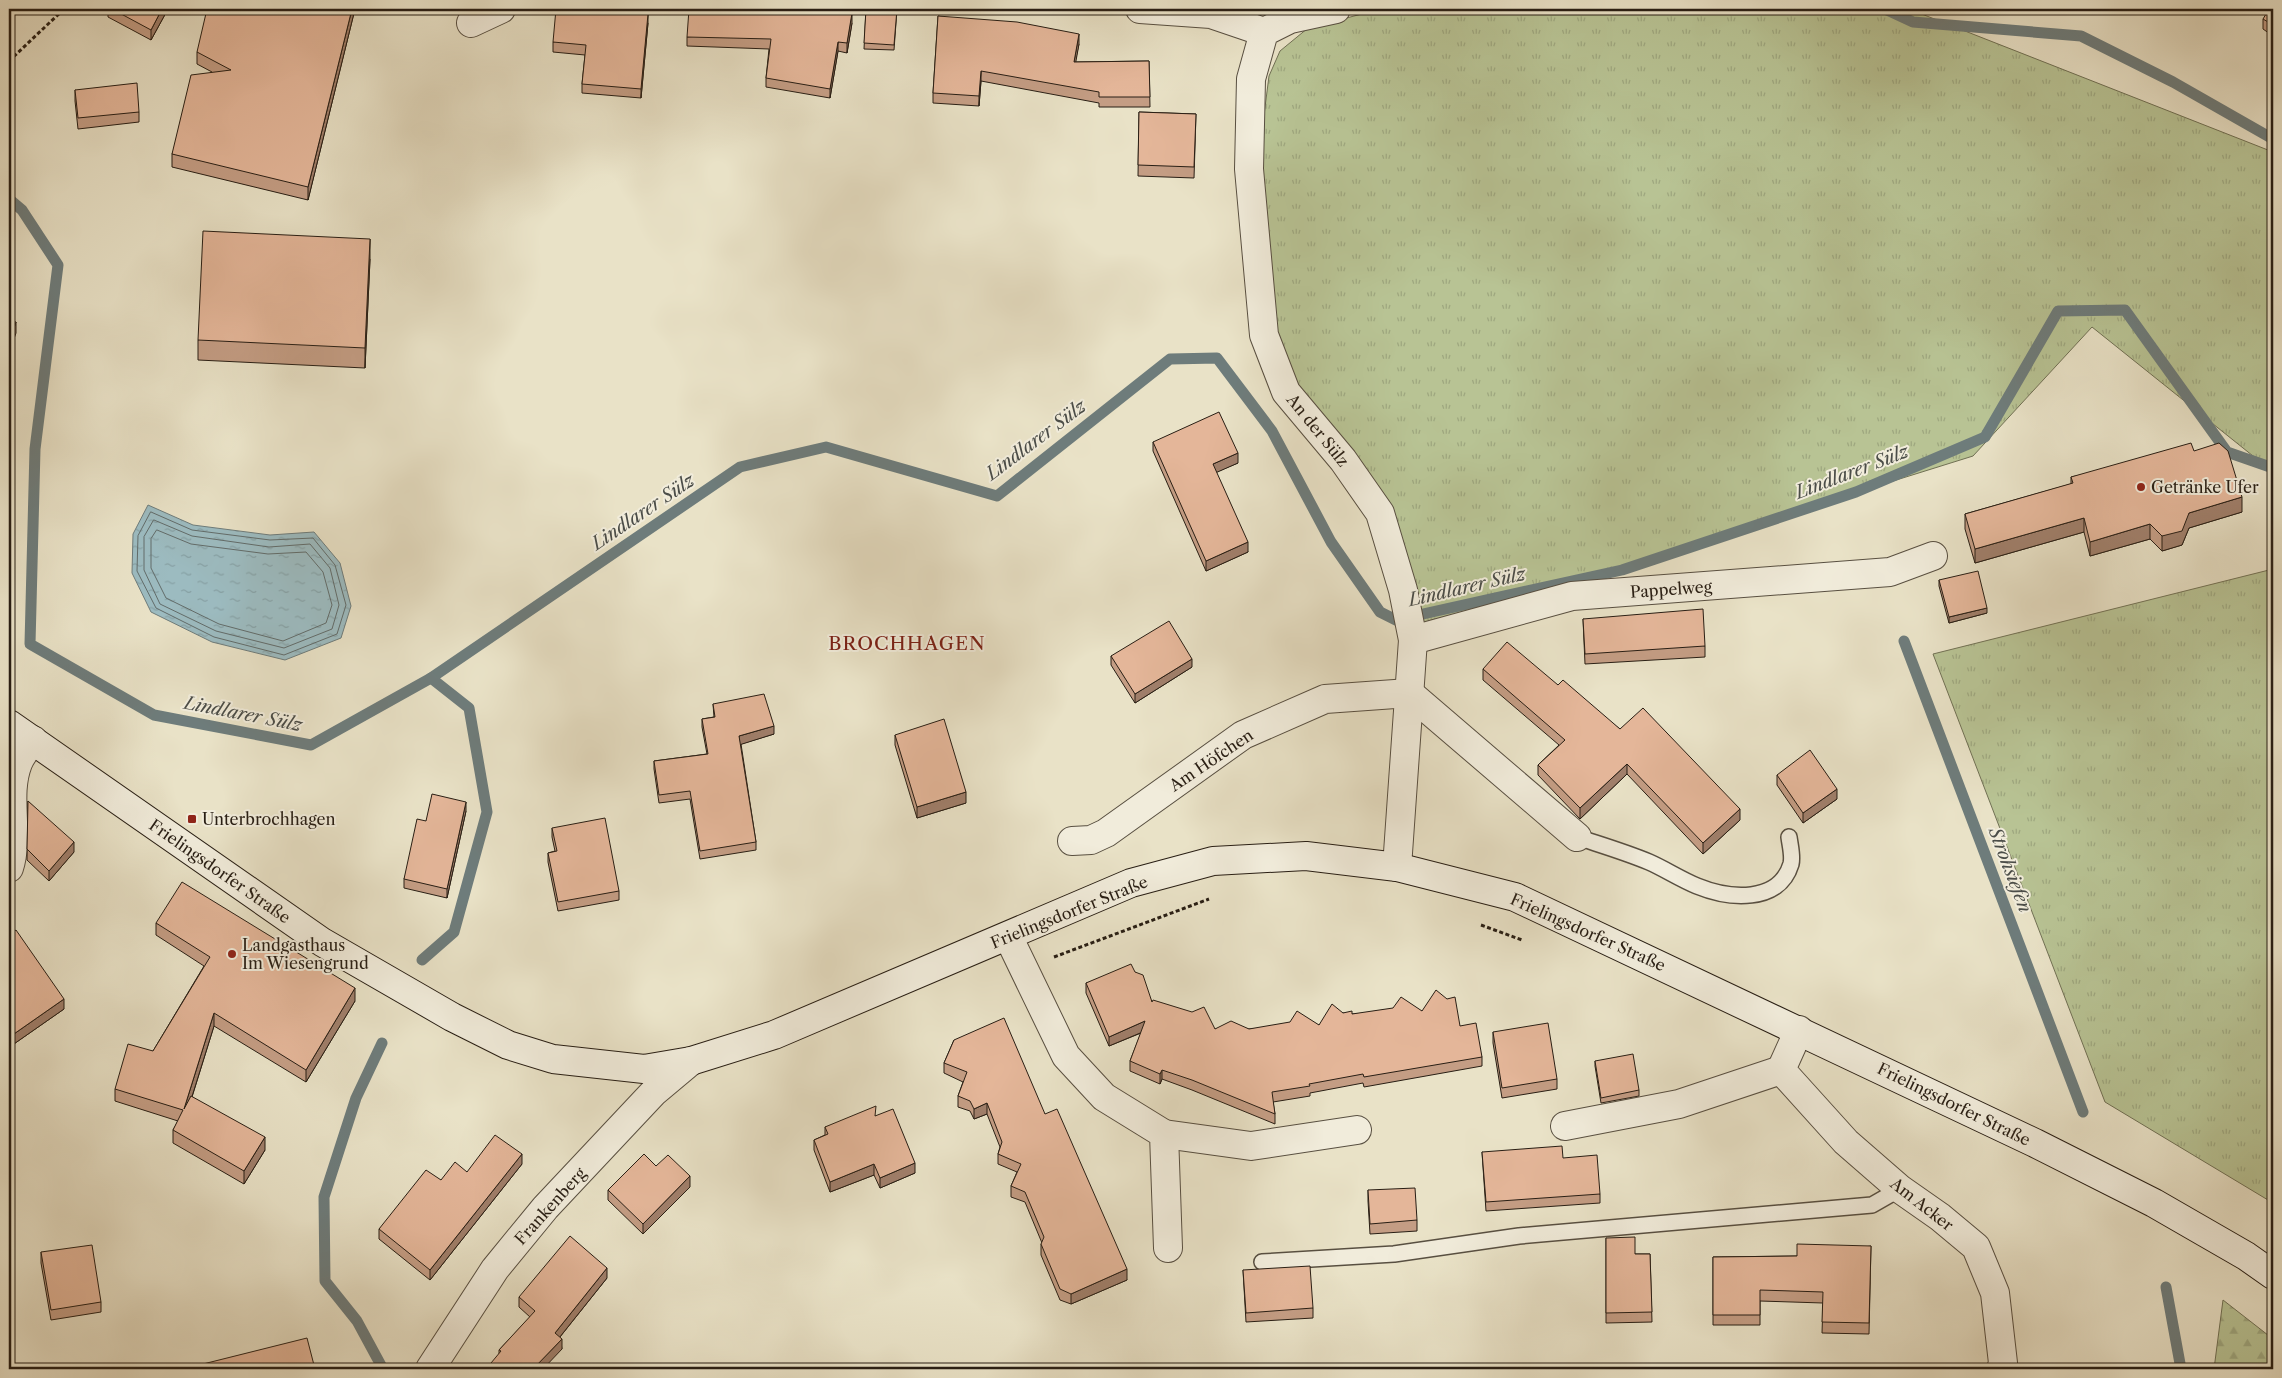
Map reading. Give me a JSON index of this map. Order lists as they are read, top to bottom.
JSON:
{
  "streets": {
    "street": [
      "An der Sülz",
      "Pappelweg",
      "Am Höfchen",
      "Frielingsdorfer Straße",
      "Am Acker",
      "Frankenberg"
    ]
  },
  "crossings": [
    ["An der Sülz", "Pappelweg"],
    ["An der Sülz", "Am Höfchen"],
    ["An der Sülz", "Frielingsdorfer Straße"],
    ["Frielingsdorfer Straße", "Frankenberg"]
  ],
  "districts": ["BROCHHAGEN"],
  "water": ["Lindlarer Sülz", "Strohsiefen"],
  "places": {
    "other": ["Getränke Ufer", "Landgasthaus Im Wiesengrund"],
    "transit": ["Unterbrochhagen"]
  }
}
